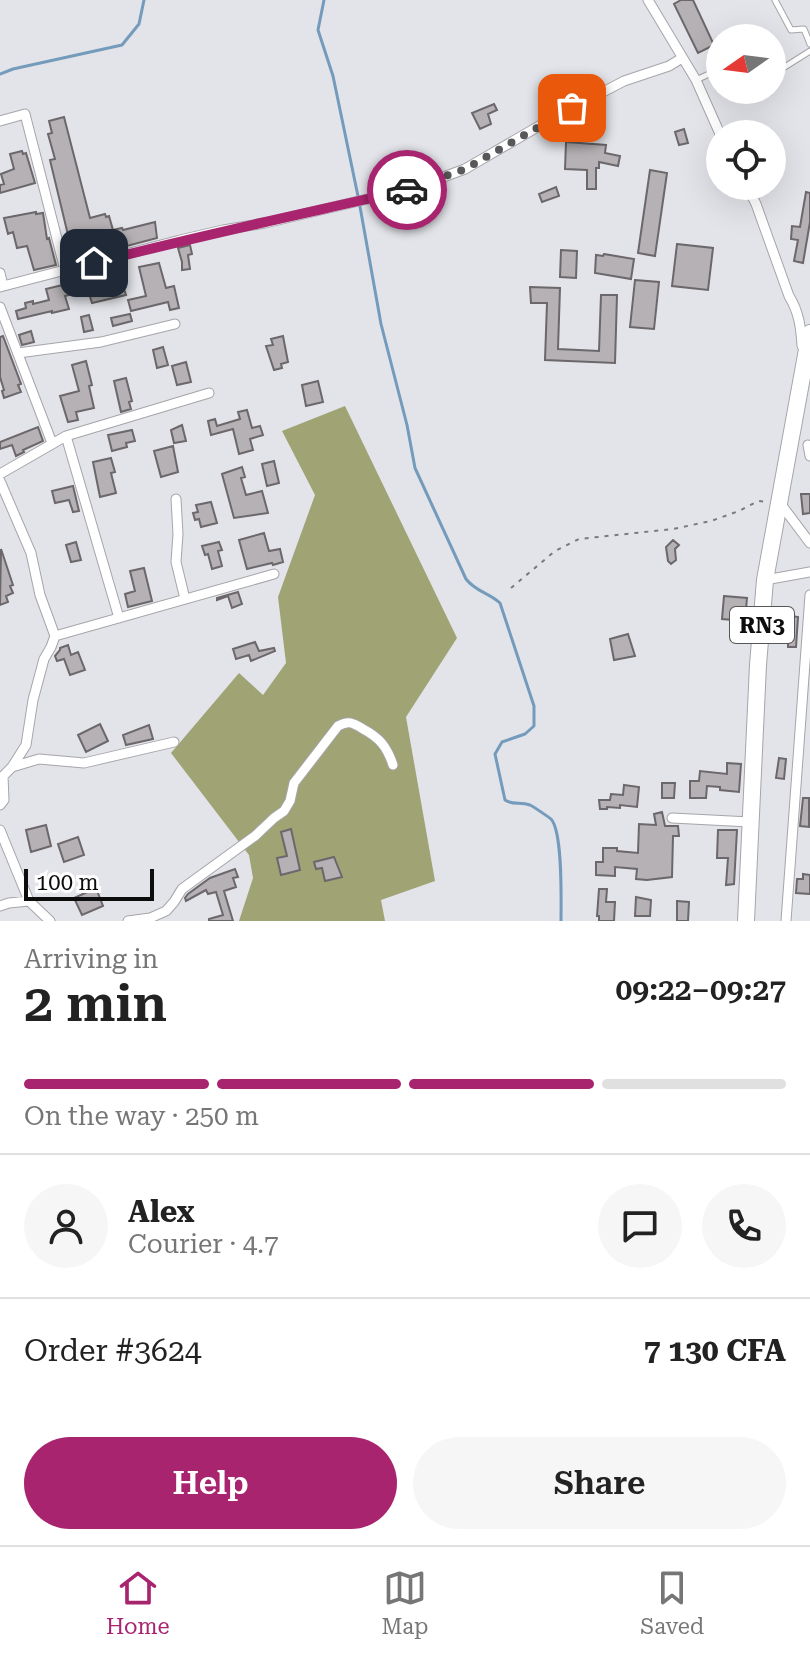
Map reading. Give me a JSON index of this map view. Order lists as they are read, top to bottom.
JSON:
{
  "streets": {
    "highway": ["RN3"]
  },
  "scale_bar": "100 m",
  "north": "left",
  "page": {
    "scale": "100 m",
    "heading": ["2 min", "Arriving in", "09:22–09:27"],
    "panel": [
      "Alex",
      "Courier · 4.7",
      "Order #3624",
      "7 130 CFA"
    ],
    "bar": "On the way · 250 m",
    "buttons": ["Help", "Share"],
    "tabs": ["Home", "Map", "Saved"]
  }
}
